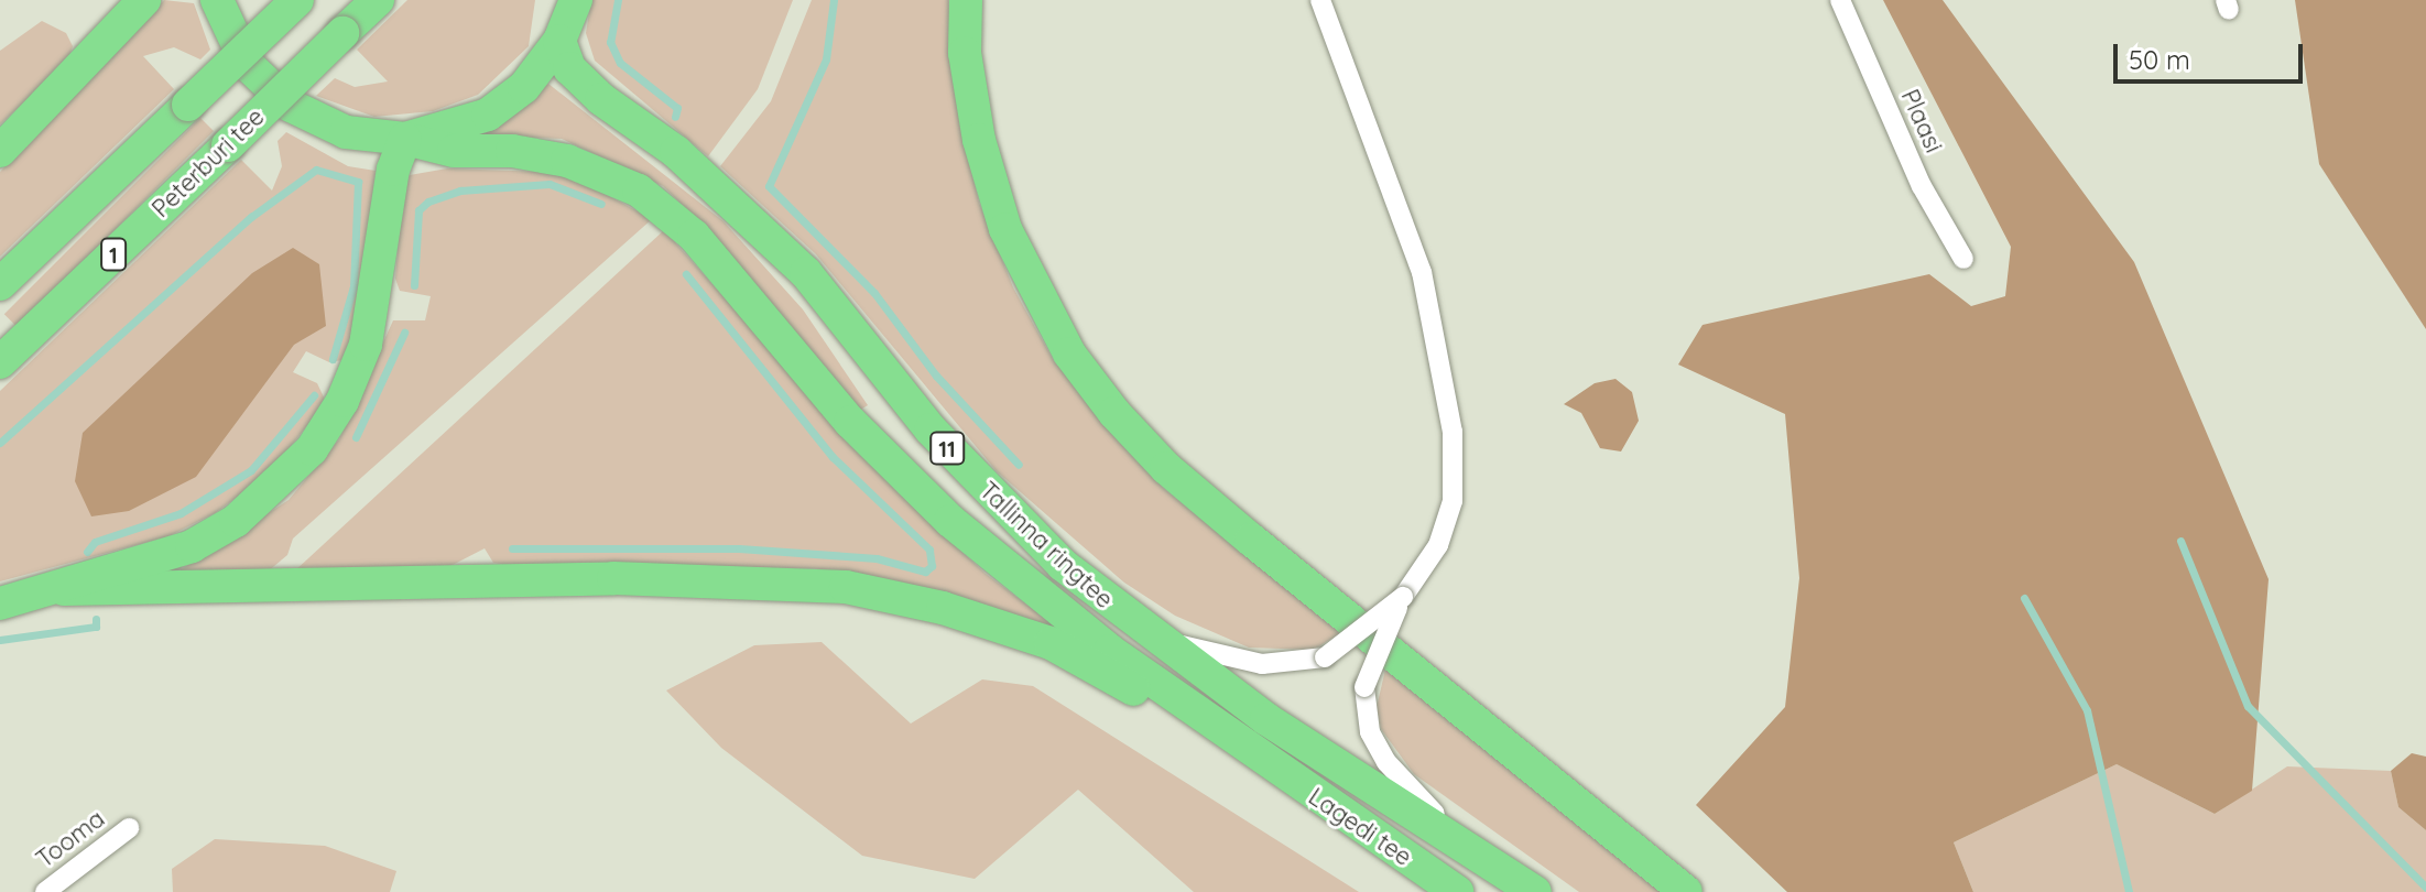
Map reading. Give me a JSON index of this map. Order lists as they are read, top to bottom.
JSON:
{
  "streets": {
    "highway": [
      "Peterburi tee",
      "1",
      "11",
      "Tallinna ringtee",
      "Lagedi tee"
    ],
    "street": ["Plaasi", "Tooma"]
  },
  "crossings": [
    ["Tallinna ringtee", "Lagedi tee"]
  ],
  "scale_bar": "50 m"
}
